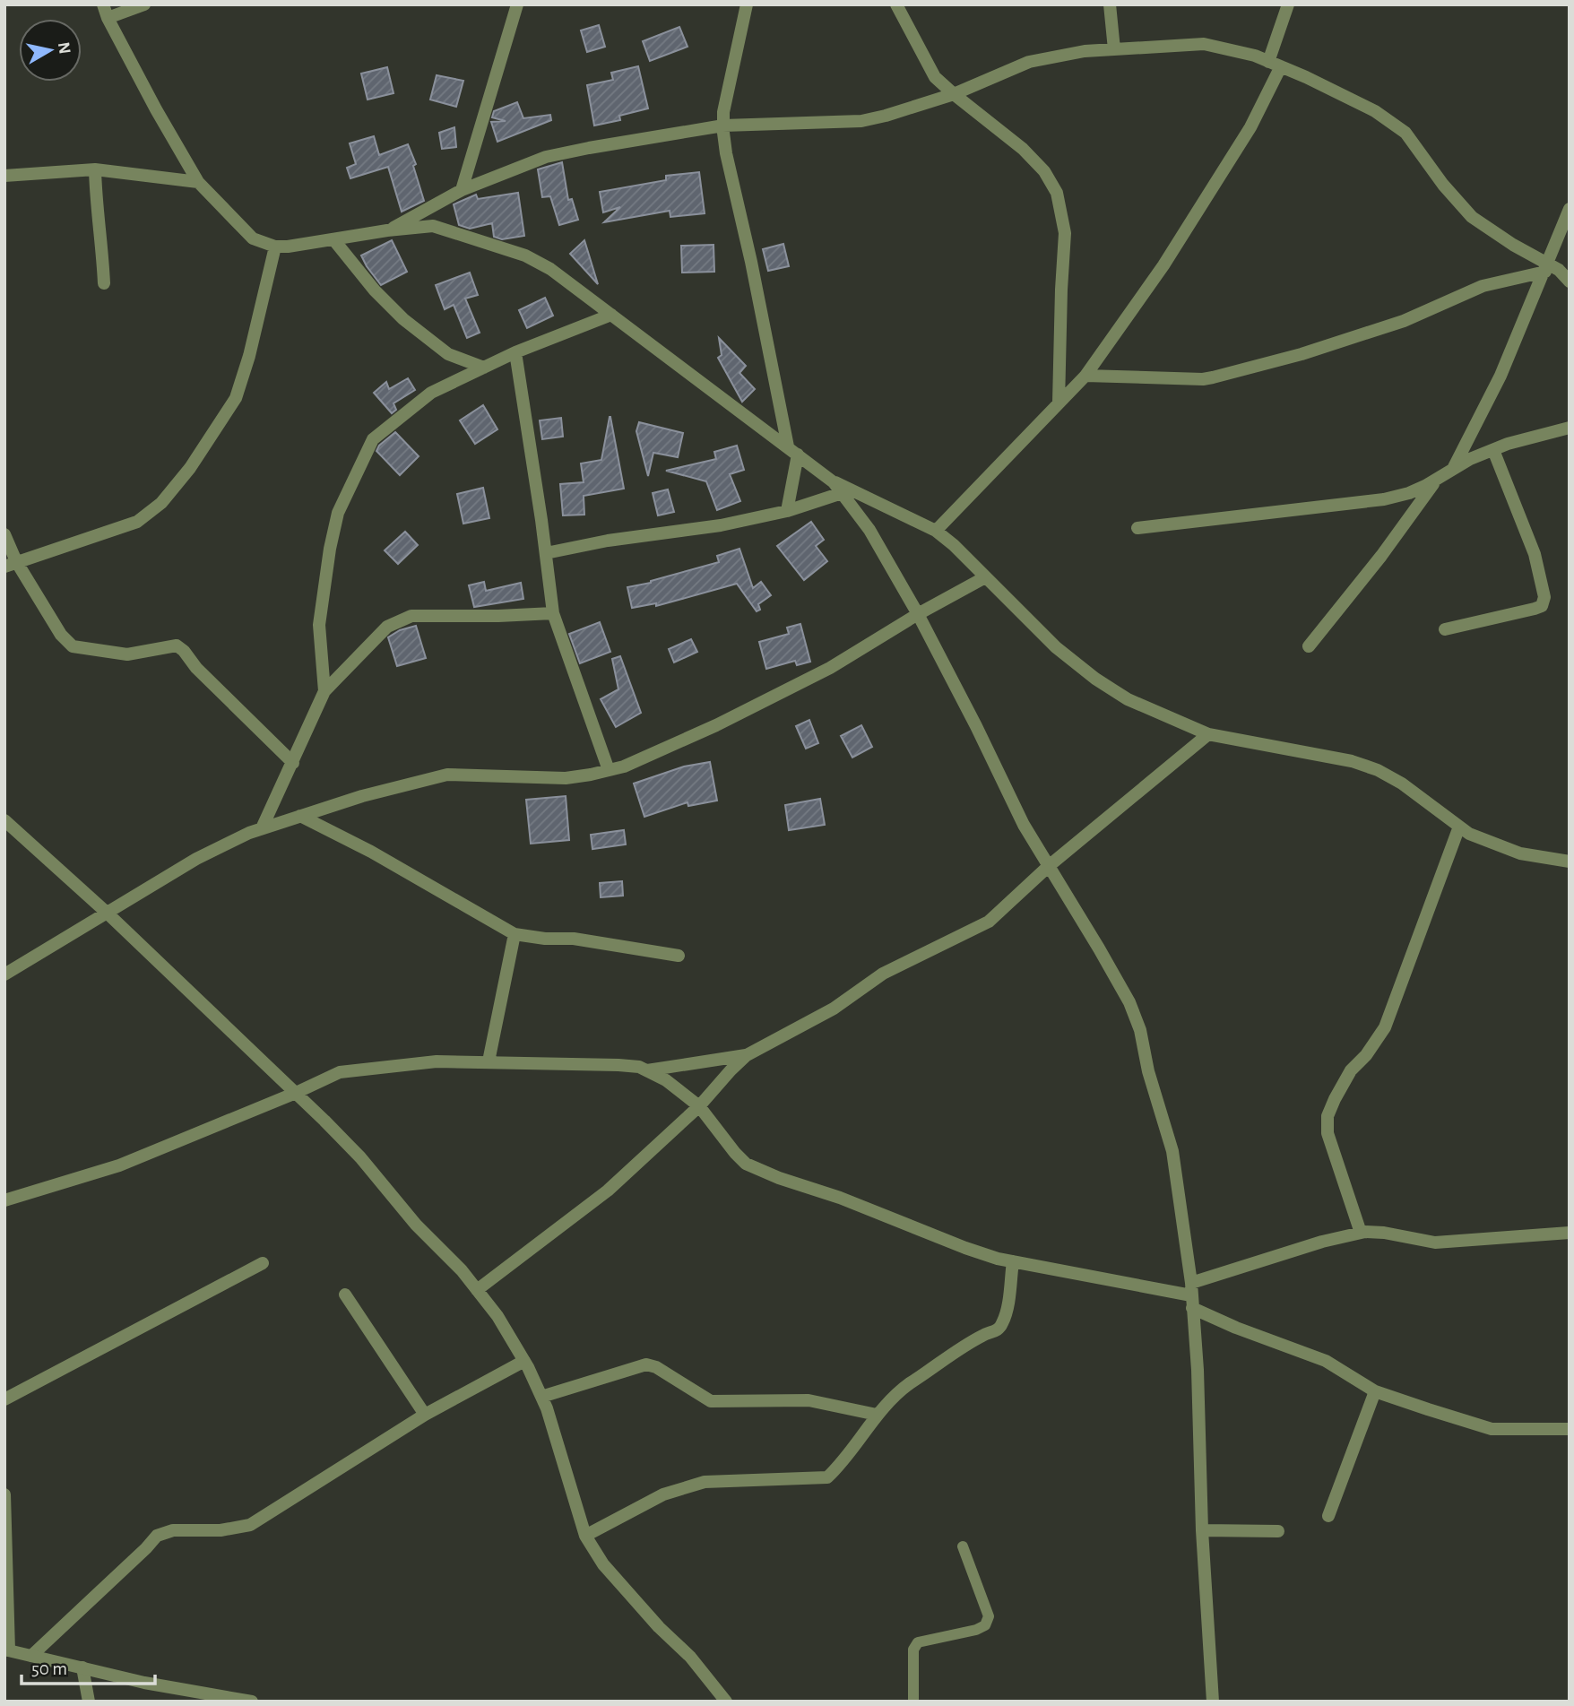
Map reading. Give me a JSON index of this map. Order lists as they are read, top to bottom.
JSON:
{
  "scale_bar": "50 m",
  "north": "right"
}
